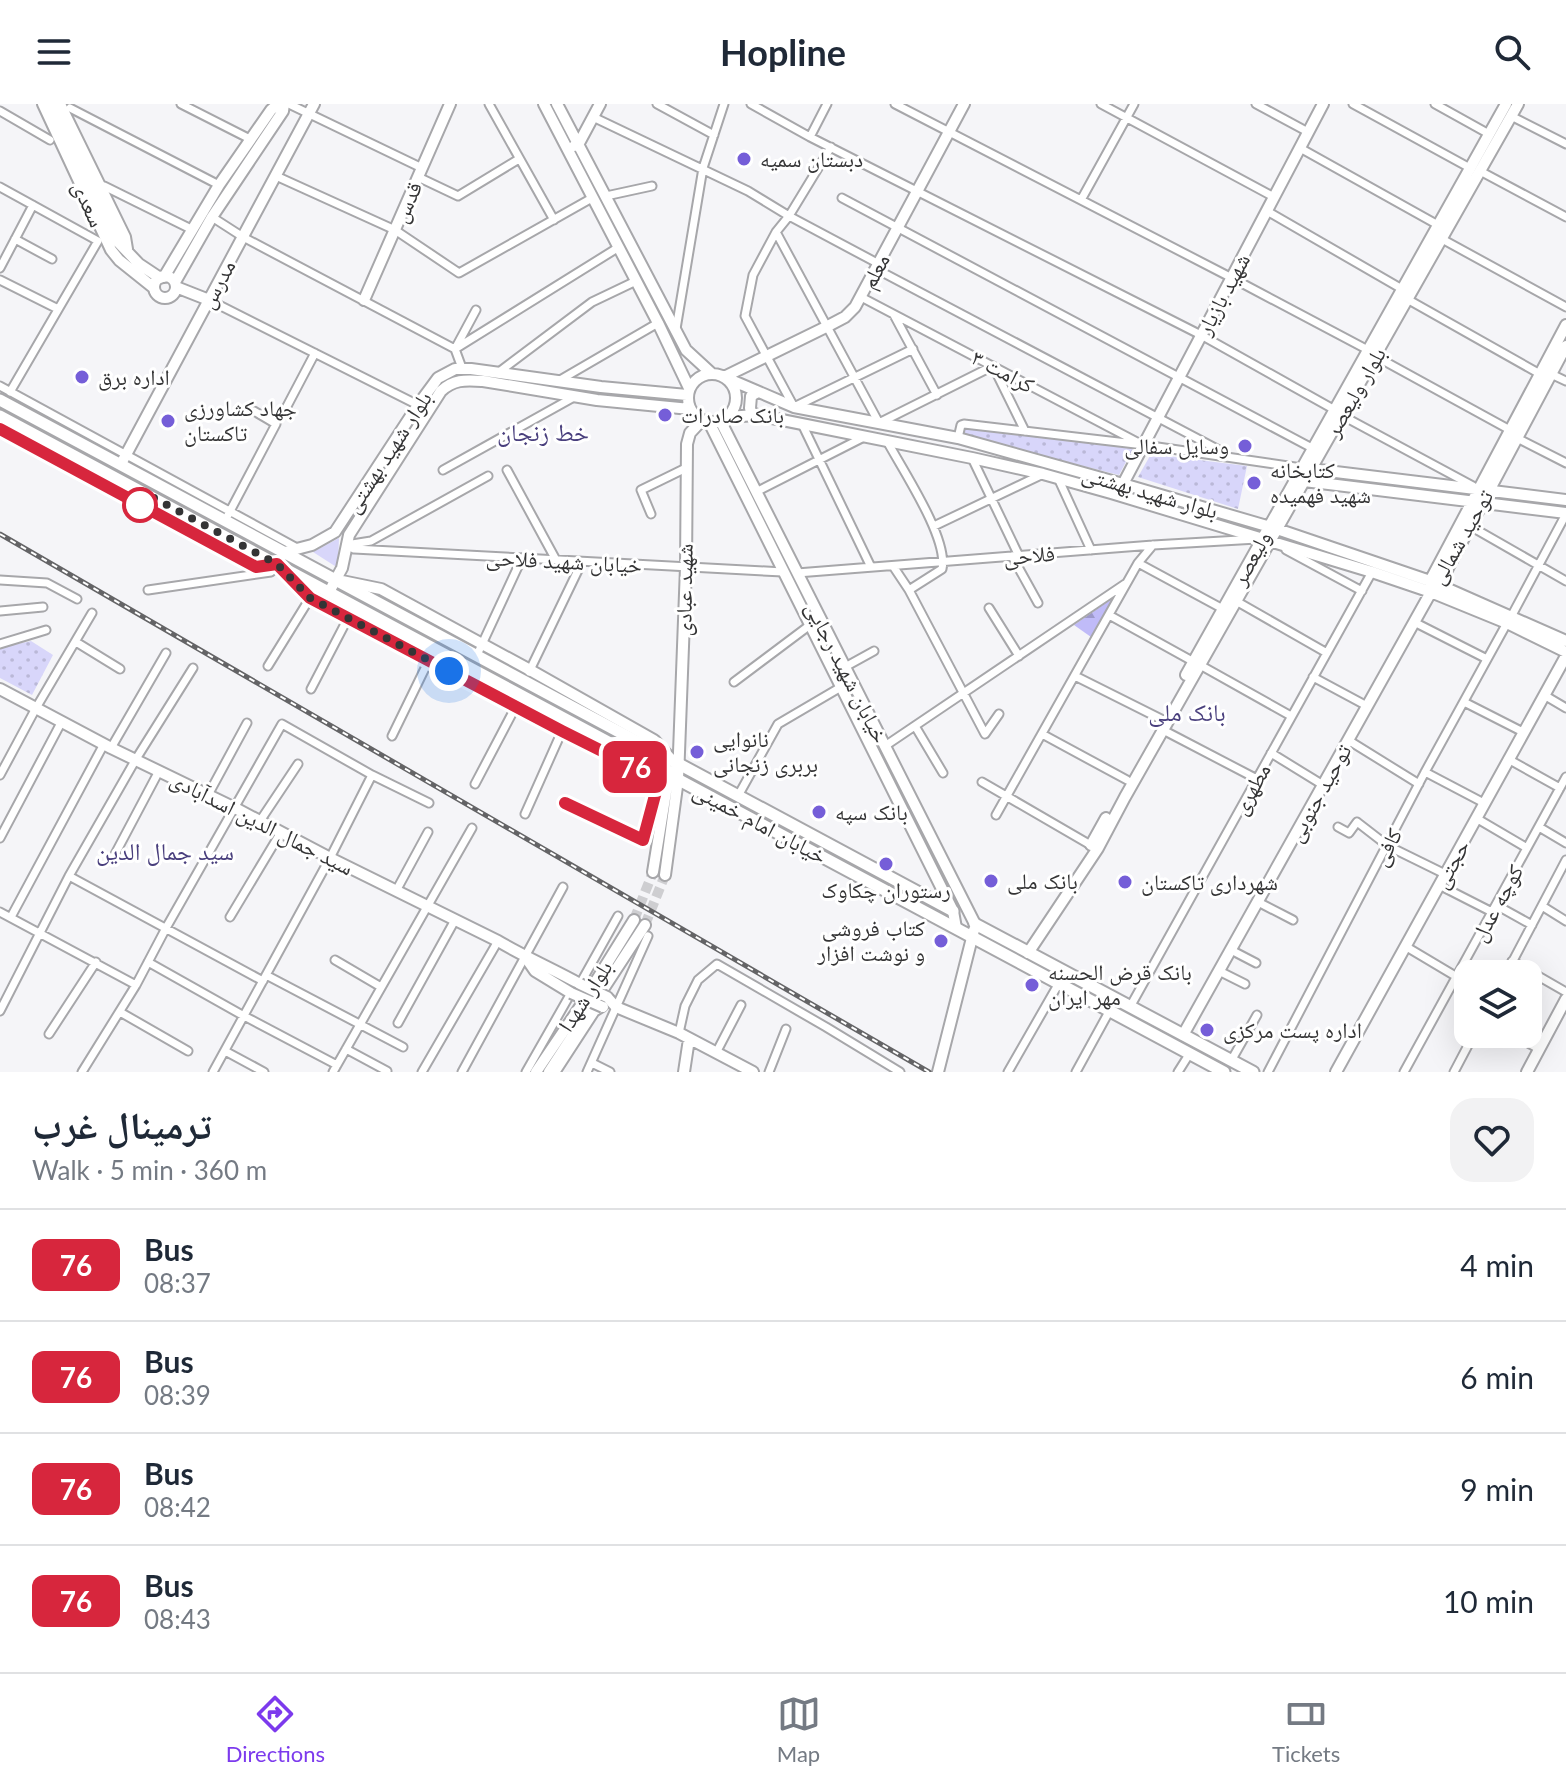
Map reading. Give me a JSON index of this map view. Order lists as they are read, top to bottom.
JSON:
{
  "streets": {
    "main road": ["خیابان امام خمینی"],
    "street": [
      "قدس",
      "سعدی",
      "معلم",
      "مدرس",
      "شهید بازیار",
      "کرامت ۳",
      "بلوار ولیعصر",
      "بلوار شهید بهشتی",
      "توحید شمالی",
      "فلاحی",
      "ولیعصر",
      "خیابان شهید فلاحی",
      "شهید عبادی",
      "خیابان شهید رجایی",
      "مطهری",
      "توحید جنوبی",
      "سید جمال الدین اسدآبادی",
      "کافی",
      "حجتی",
      "کوچه عدل",
      "بلوار شهدا"
    ]
  },
  "crossings": [
    ["معلم", "کرامت ۳"],
    ["معلم", "بلوار شهید بهشتی"],
    ["معلم", "شهید عبادی"],
    ["معلم", "خیابان شهید رجایی"],
    ["مدرس", "خیابان امام خمینی"],
    ["شهید بازیار", "کرامت ۳"],
    ["شهید بازیار", "بلوار شهید بهشتی"],
    ["بلوار ولیعصر", "بلوار شهید بهشتی"],
    ["بلوار ولیعصر", "فلاحی"],
    ["بلوار ولیعصر", "ولیعصر"],
    ["بلوار شهید بهشتی", "توحید شمالی"],
    ["بلوار شهید بهشتی", "فلاحی"],
    ["بلوار شهید بهشتی", "ولیعصر"],
    ["بلوار شهید بهشتی", "خیابان شهید فلاحی"],
    ["بلوار شهید بهشتی", "شهید عبادی"],
    ["بلوار شهید بهشتی", "خیابان شهید رجایی"],
    ["بلوار شهید بهشتی", "مطهری"],
    ["بلوار شهید بهشتی", "توحید جنوبی"],
    ["بلوار شهید بهشتی", "خیابان امام خمینی"],
    ["بلوار شهید بهشتی", "کافی"],
    ["بلوار شهید بهشتی", "حجتی"],
    ["توحید شمالی", "توحید جنوبی"],
    ["فلاحی", "ولیعصر"],
    ["فلاحی", "خیابان شهید رجایی"],
    ["خیابان شهید فلاحی", "شهید عبادی"],
    ["خیابان شهید فلاحی", "خیابان شهید رجایی"],
    ["شهید عبادی", "خیابان شهید رجایی"],
    ["شهید عبادی", "خیابان امام خمینی"],
    ["خیابان شهید رجایی", "خیابان امام خمینی"],
    ["مطهری", "خیابان امام خمینی"],
    ["توحید جنوبی", "خیابان امام خمینی"]
  ],
  "districts": ["خط زنجان", "بانک ملی", "سید جمال الدین"],
  "places": [
    "دبستان سمیه",
    "اداره برق",
    "بانک صادرات",
    "جهاد کشاورزی تاکستان",
    "وسایل سفالی",
    "کتابخانه شهید فهمیده",
    "نانوایی بربری زنجانی",
    "بانک سپه",
    "رستوران چکاوک",
    "بانک ملی",
    "شهرداری تاکستان",
    "کتاب فروشی و نوشت افزار",
    "بانک قرض الحسنه مهر ایران",
    "اداره پست مرکزی"
  ],
  "lines": ["bus line 76"],
  "page": {
    "header": "Hopline",
    "on_map": "76",
    "heading": ["ترمینال غرب", "Walk · 5 min · 360 m"],
    "list": [
      {
        "mark": "76",
        "name": "Bus",
        "note": "08:37",
        "value": "4 min"
      },
      {
        "mark": "76",
        "name": "Bus",
        "note": "08:39",
        "value": "6 min"
      },
      {
        "mark": "76",
        "name": "Bus",
        "note": "08:42",
        "value": "9 min"
      },
      {
        "mark": "76",
        "name": "Bus",
        "note": "08:43",
        "value": "10 min"
      }
    ],
    "tabs": ["Directions", "Map", "Tickets"]
  }
}
